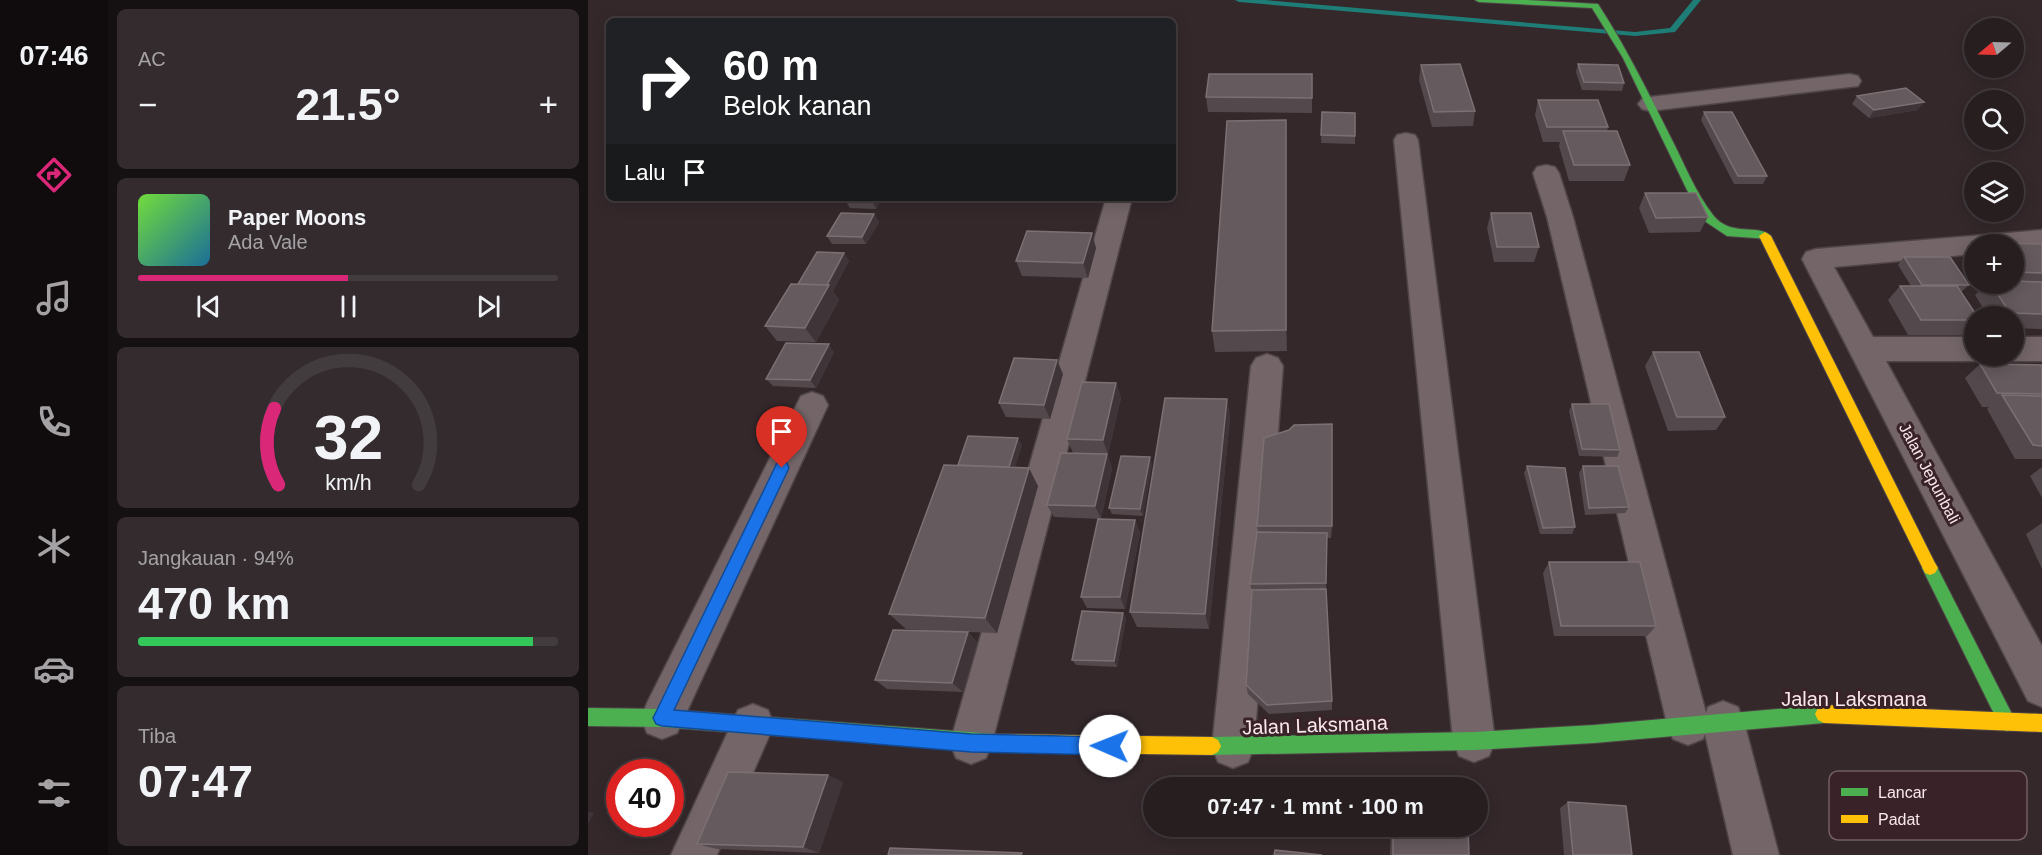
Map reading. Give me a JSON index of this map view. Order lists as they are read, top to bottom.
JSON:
{
  "streets": {
    "street": ["Jalan Jepunbali", "Jalan Laksmana"]
  },
  "legend": ["Lancar", "Padat"],
  "north": "left",
  "page": {
    "tabs": "07:46",
    "tile": [
      "AC",
      ["Jangkauan · 94%", "470 km"],
      ["Tiba", "07:47"]
    ],
    "map_buttons": ["+", "−"],
    "turn": ["60 m", "Belok kanan"],
    "heat": ["−", "21.5°", "+"],
    "then": "Lalu",
    "song": ["Paper Moons", "Ada Vale"],
    "limit": "40",
    "trip": "07:47 · 1 mnt · 100 m",
    "gauge": ["32", "km/h"]
  }
}
